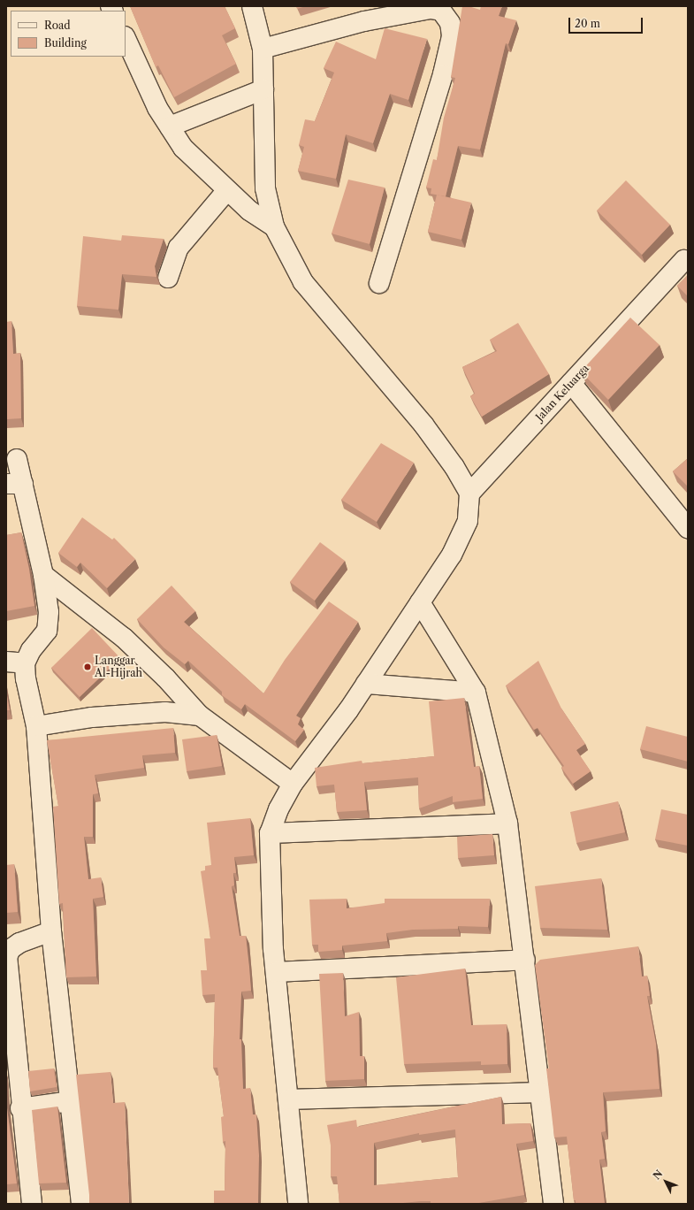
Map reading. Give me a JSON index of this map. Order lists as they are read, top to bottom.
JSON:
{
  "streets": {
    "street": ["Jalan Keluarga"]
  },
  "places": ["Langgar Al-Hijrah"],
  "legend": ["Road", "Building"],
  "scale_bar": "20 m",
  "north": "top left"
}
